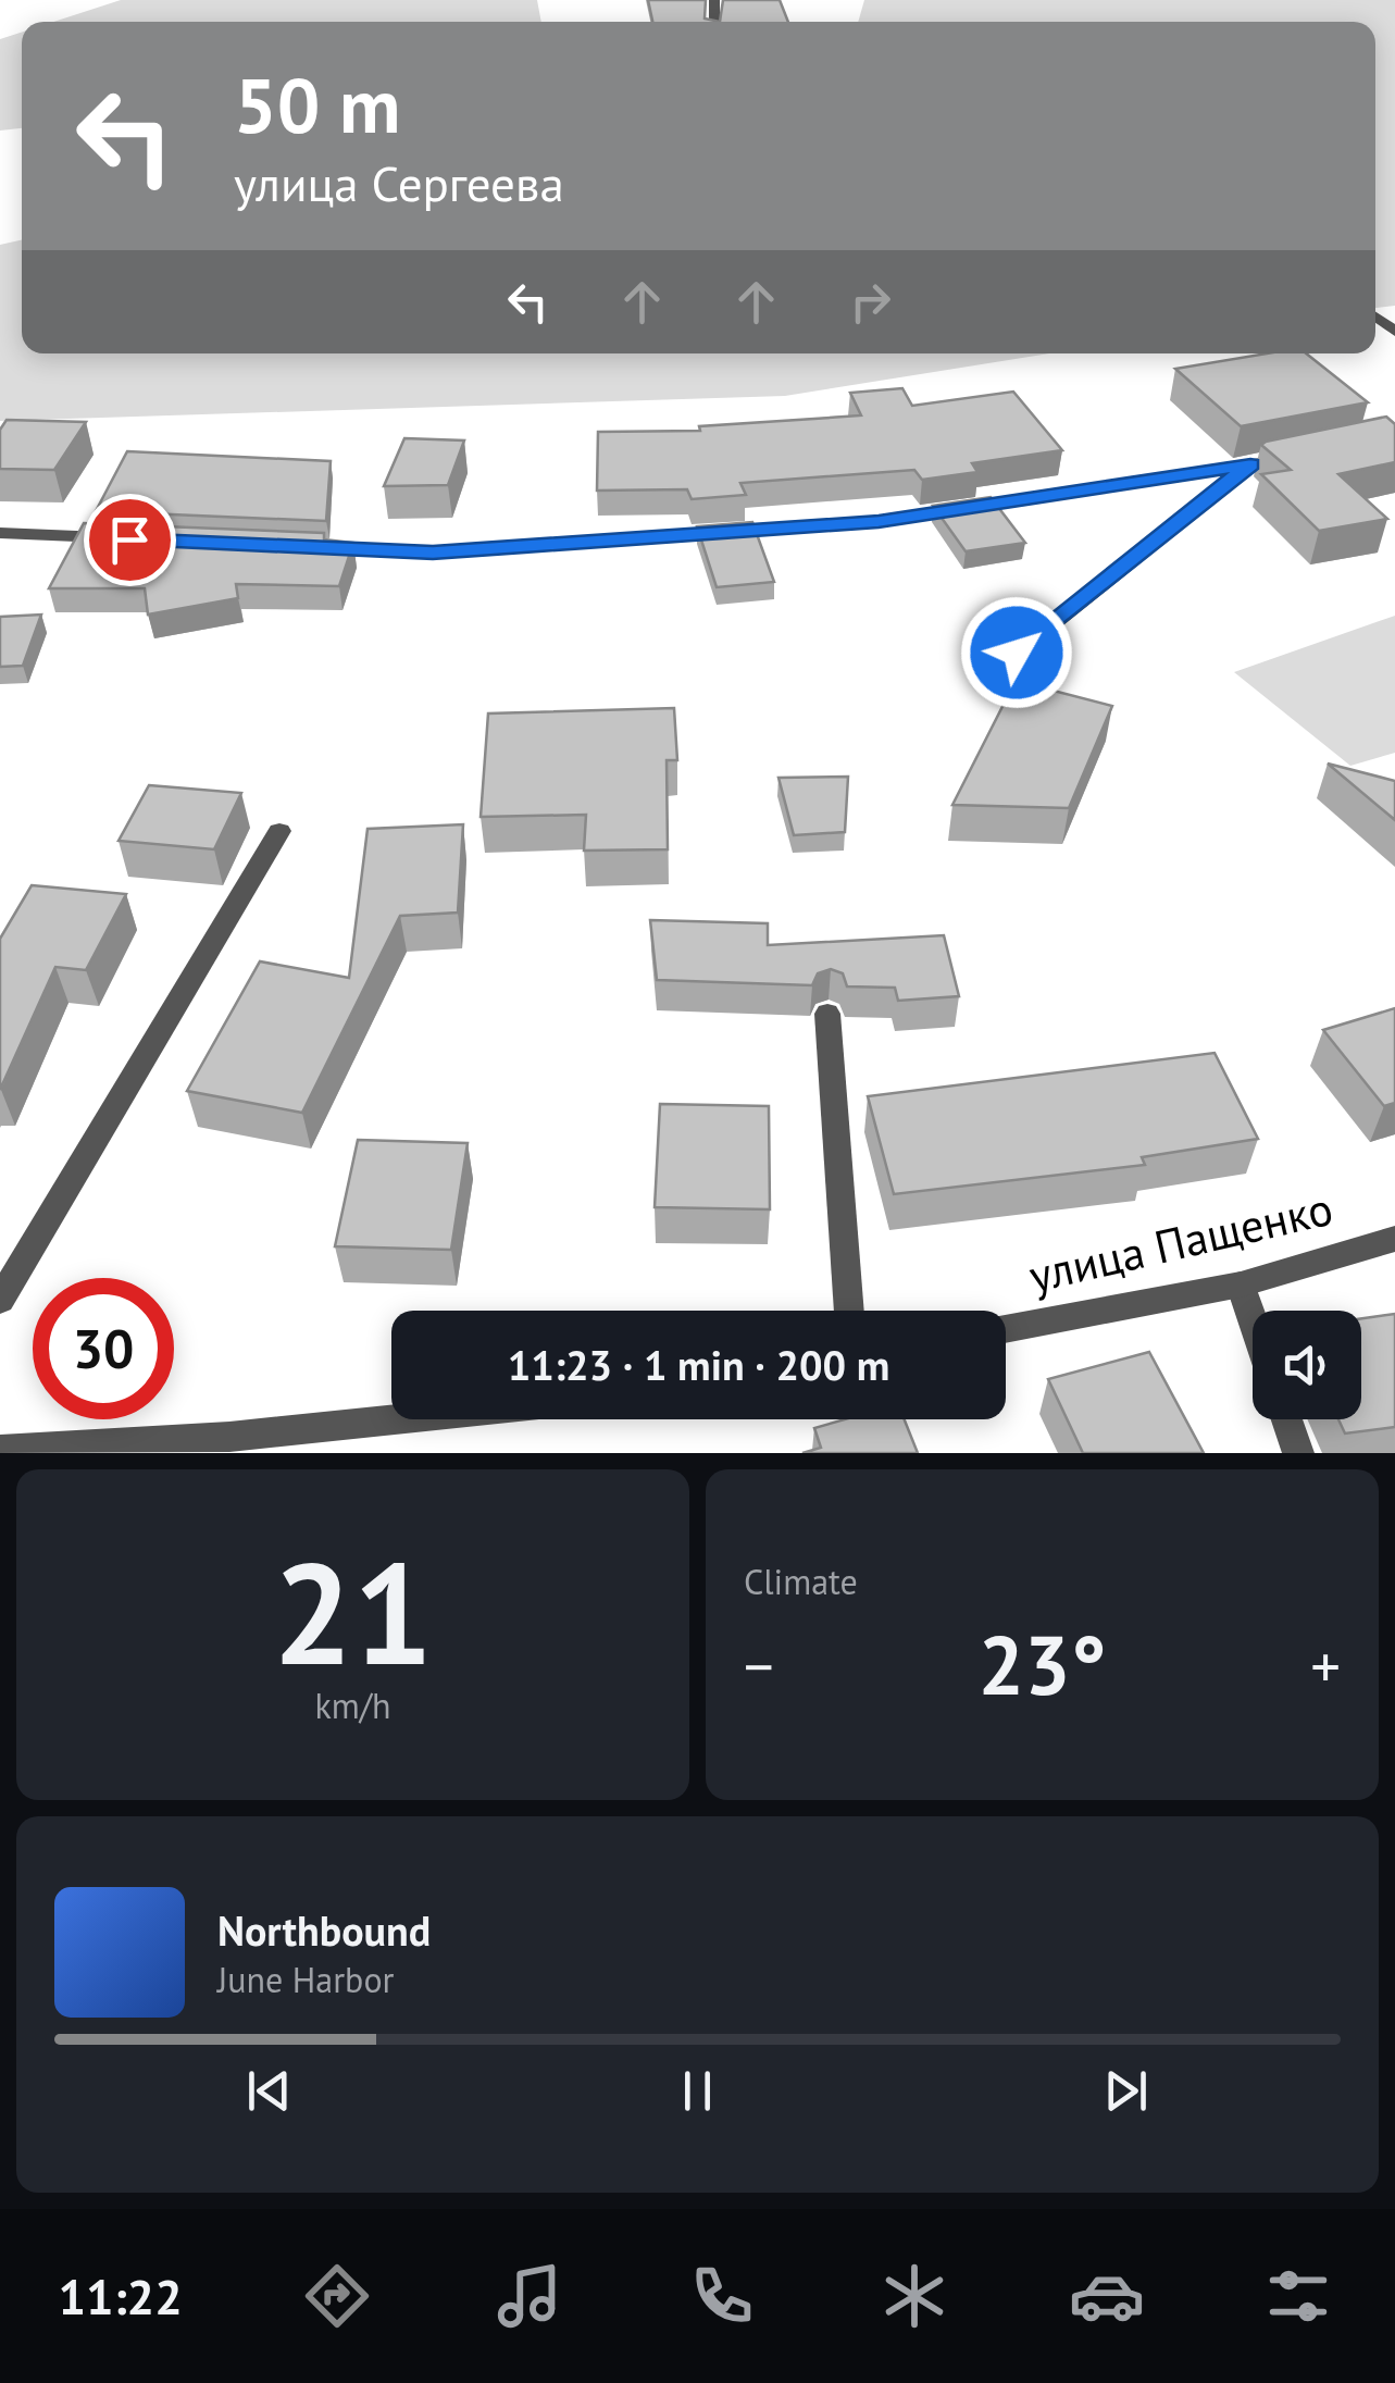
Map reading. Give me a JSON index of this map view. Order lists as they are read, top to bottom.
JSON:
{
  "streets": {
    "street": ["улица Пащенко"]
  },
  "page": {
    "turn": ["50 m", "улица Сергеева"],
    "limit": "30",
    "trip": "11:23 · 1 min · 200 m",
    "tile": [
      ["21", "km/h"],
      "Climate"
    ],
    "heat": ["−", "23°", "+"],
    "song": ["Northbound", "June Harbor"],
    "tabs": "11:22"
  }
}
